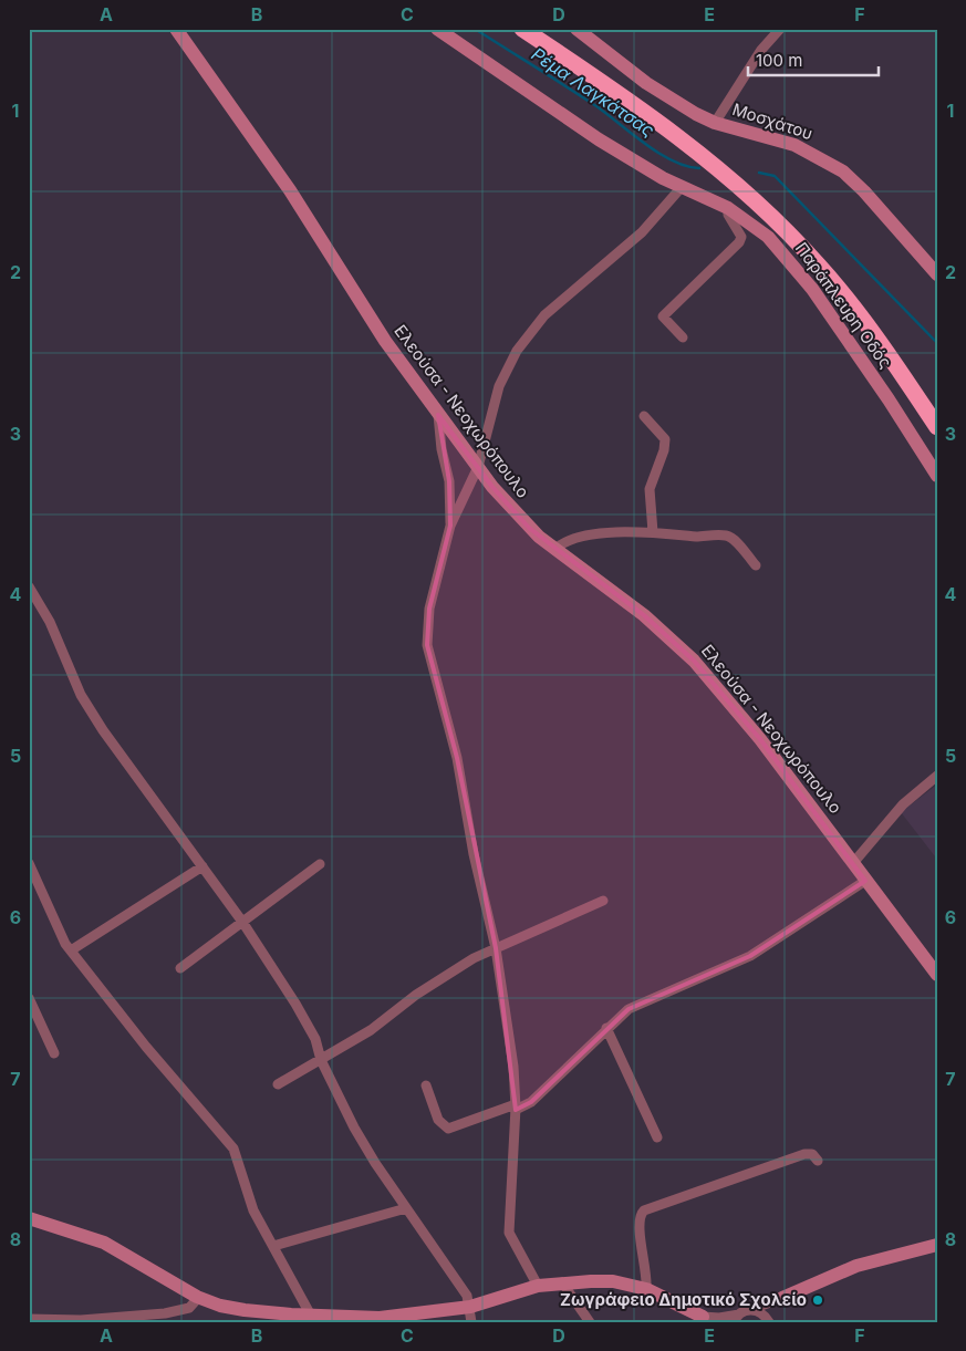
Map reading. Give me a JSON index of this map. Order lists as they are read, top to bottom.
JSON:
{
  "streets": {
    "street": ["Μοσχάτου", "Παράπλευρη Οδός", "Ελεούσα - Νεοχωρόπουλο"]
  },
  "water": ["Ρέμα Λαγκάτσας"],
  "places": ["Ζωγράφειο Δημοτικό Σχολείο"],
  "scale_bar": "100 m",
  "grid": {
    "columns": [
      "A",
      "B",
      "C",
      "D",
      "E",
      "F"
    ],
    "rows": [
      "1",
      "2",
      "3",
      "4",
      "5",
      "6",
      "7",
      "8"
    ]
  }
}
